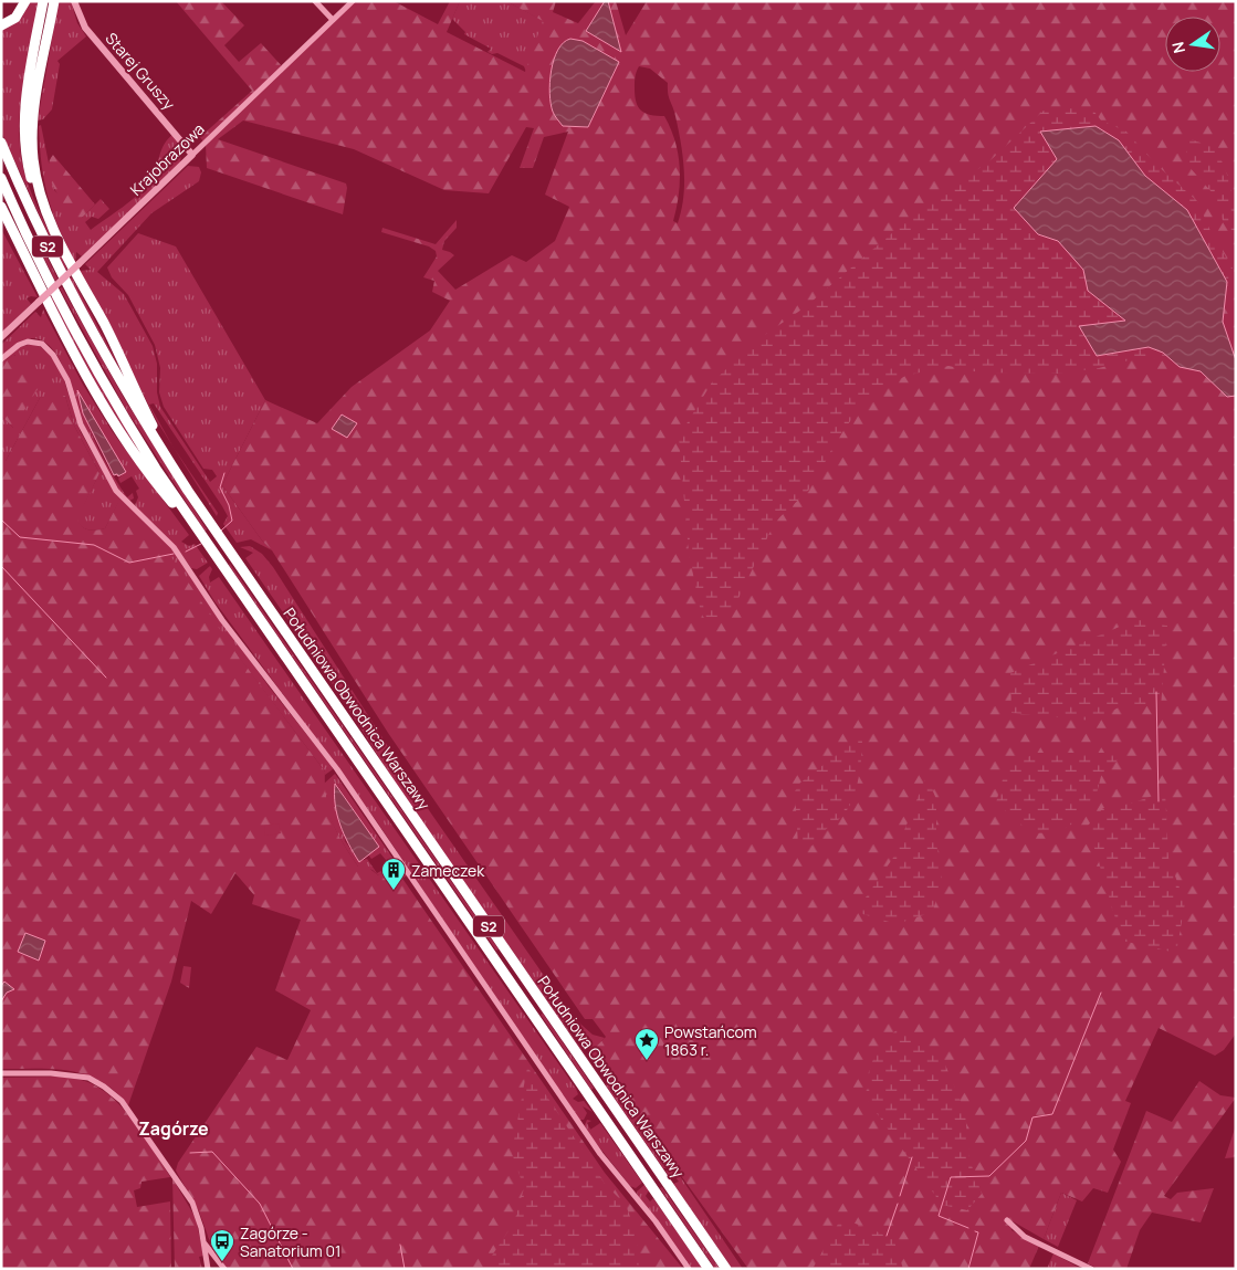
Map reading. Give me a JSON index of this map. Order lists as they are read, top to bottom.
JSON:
{
  "streets": {
    "highway": ["S2", "Południowa Obwodnica Warszawy"],
    "street": ["Starej Gruszy", "Krajobrazowa"]
  },
  "crossings": [
    ["Starej Gruszy", "Krajobrazowa"]
  ],
  "districts": ["Zagórze"],
  "places": {
    "building": ["Zameczek"],
    "place": ["Powstańcom 1863 r."],
    "bus stop": ["Zagórze - Sanatorium 01"]
  },
  "north": "left"
}
